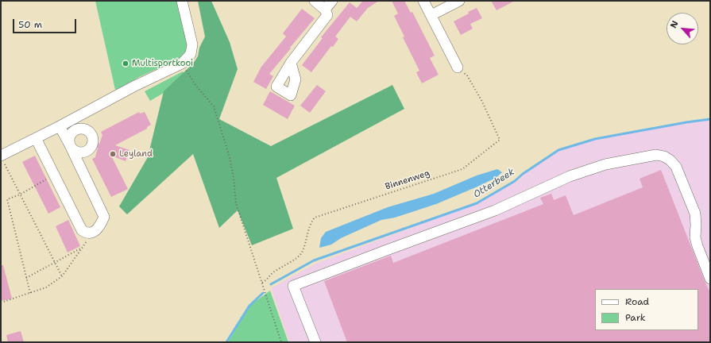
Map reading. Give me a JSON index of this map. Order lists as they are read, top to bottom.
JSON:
{
  "streets": {
    "path": ["Binnenweg"]
  },
  "water": ["Otterbeek"],
  "places": ["Multisportkooi", "Leyland"],
  "legend": ["Road", "Park"],
  "scale_bar": "50 m",
  "north": "top left"
}
